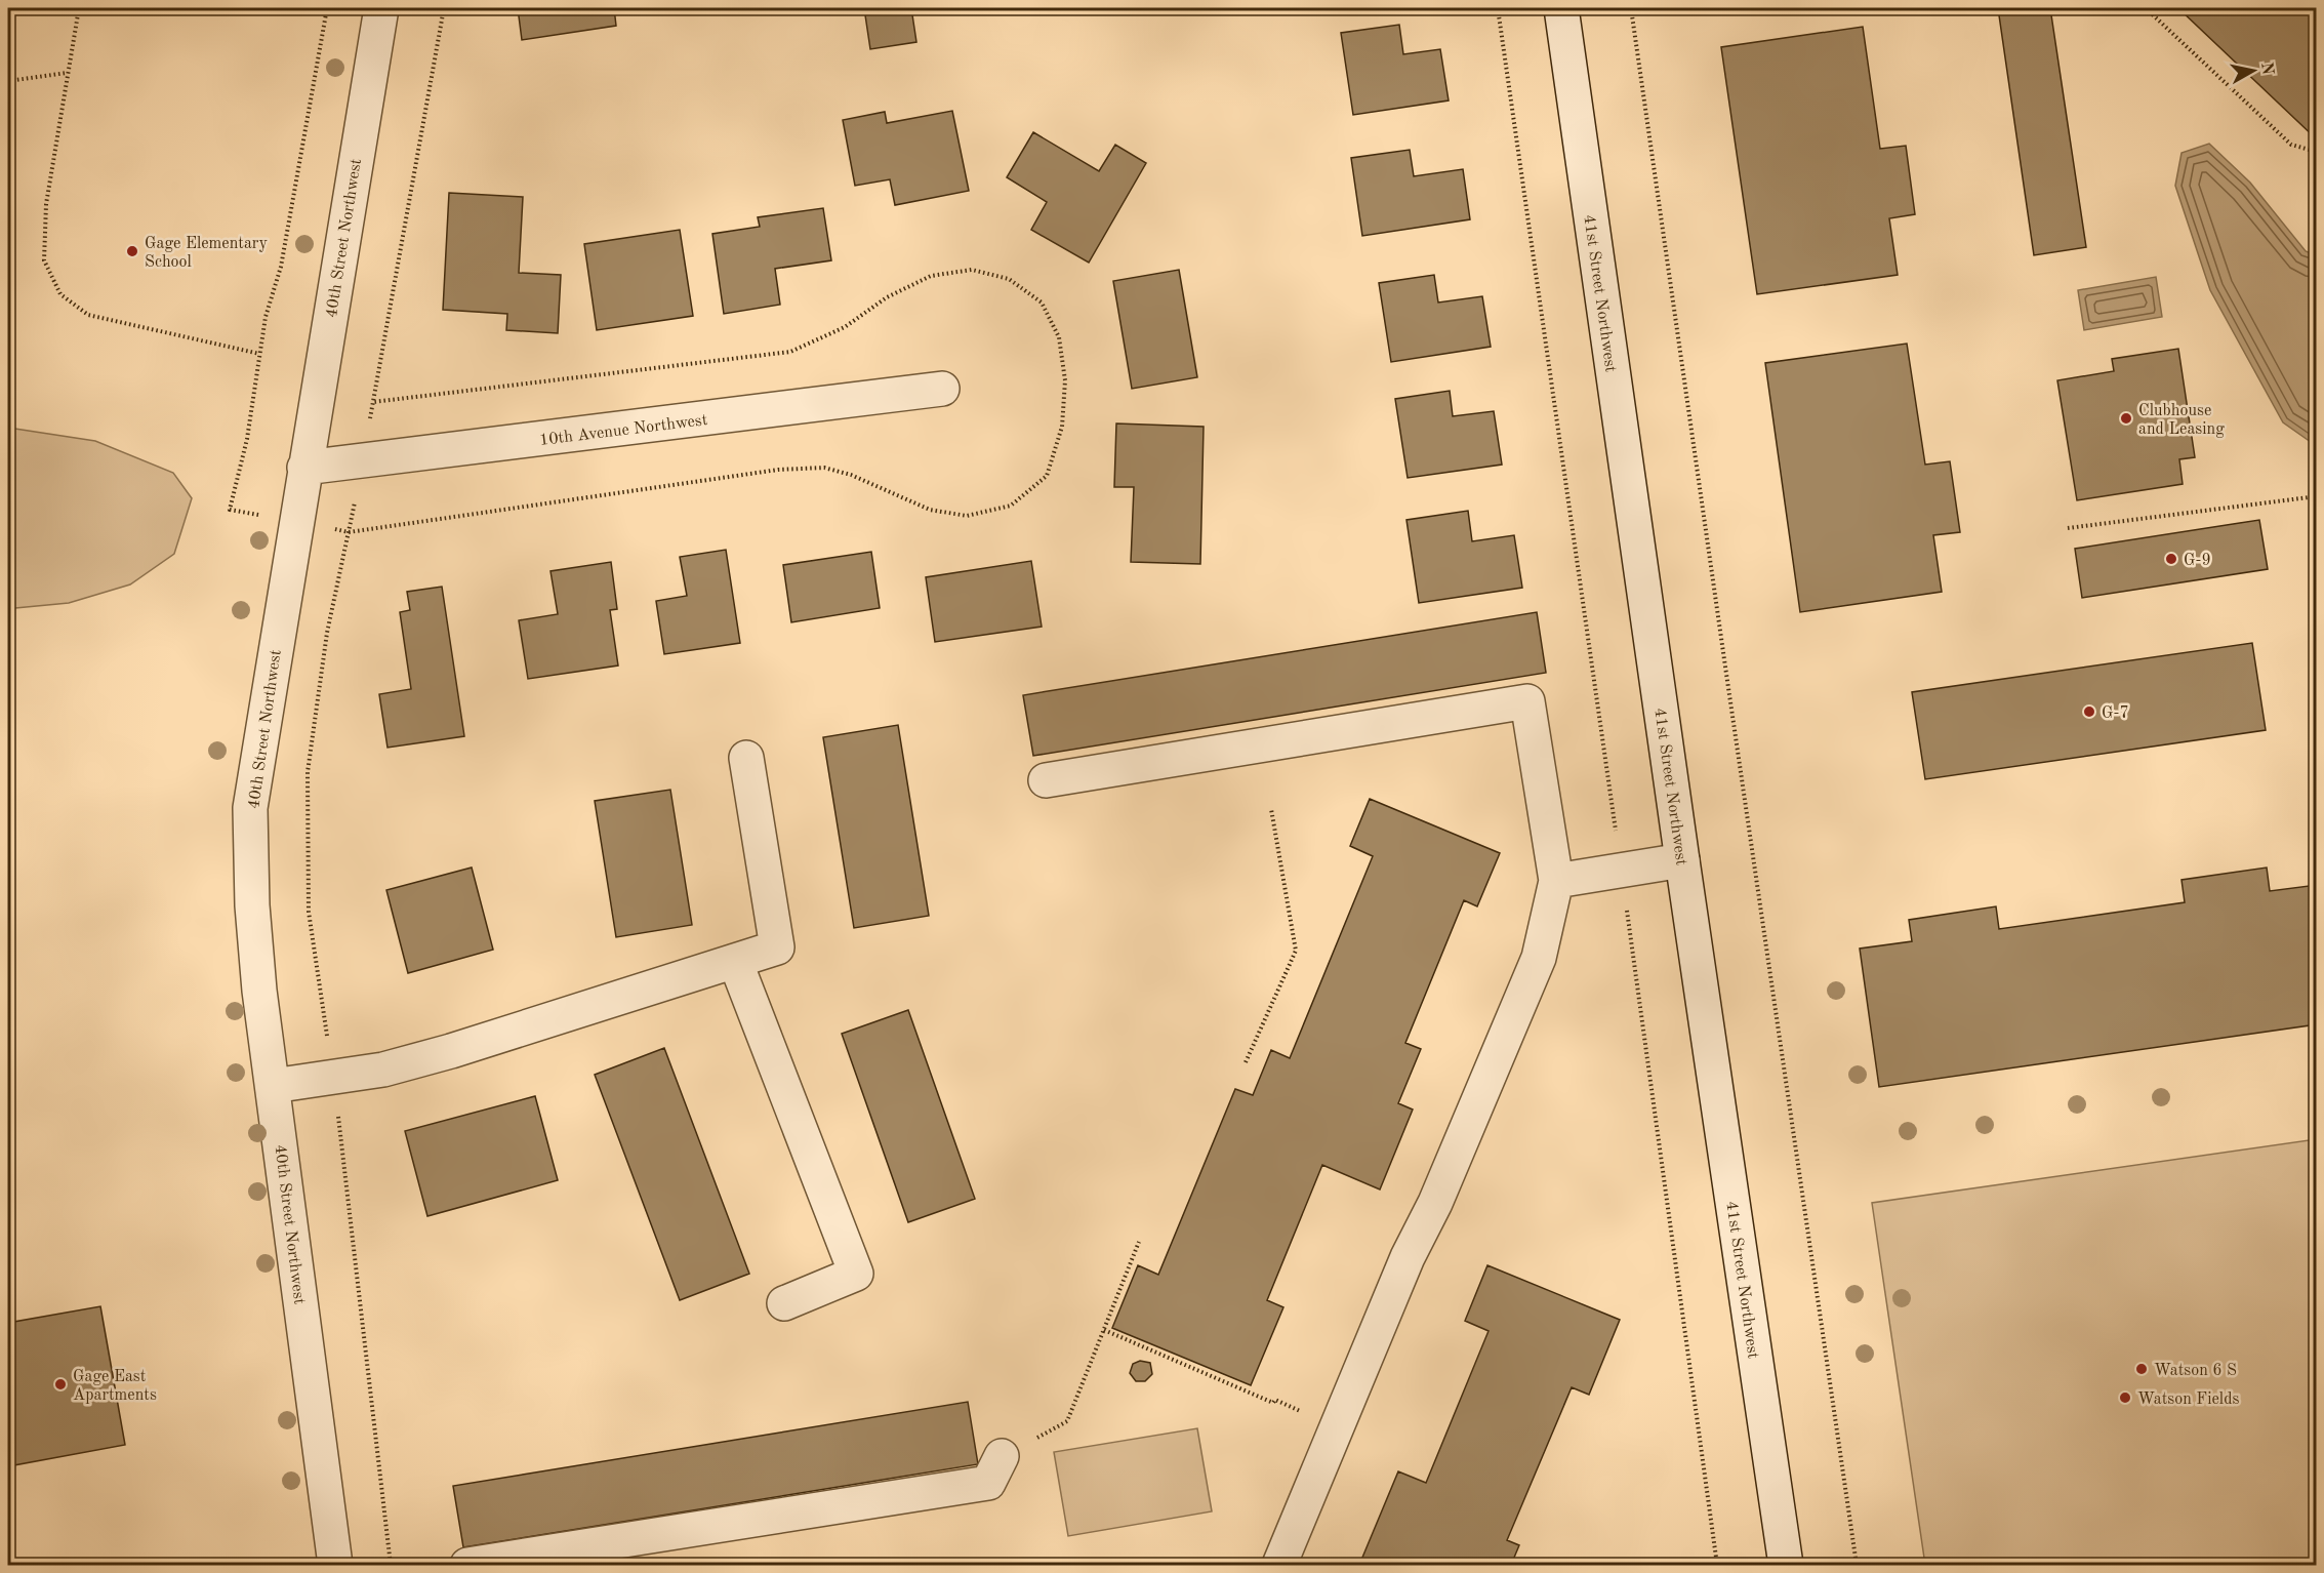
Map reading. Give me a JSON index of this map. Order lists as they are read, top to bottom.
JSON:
{
  "streets": {
    "street": ["40th Street Northwest", "41st Street Northwest", "10th Avenue Northwest"]
  },
  "crossings": [
    ["40th Street Northwest", "10th Avenue Northwest"]
  ],
  "places": [
    "Gage Elementary School",
    "Clubhouse and Leasing",
    "G-9",
    "G-7",
    "Watson 6 S",
    "Gage East Apartments",
    "Watson Fields"
  ],
  "north": "right"
}
